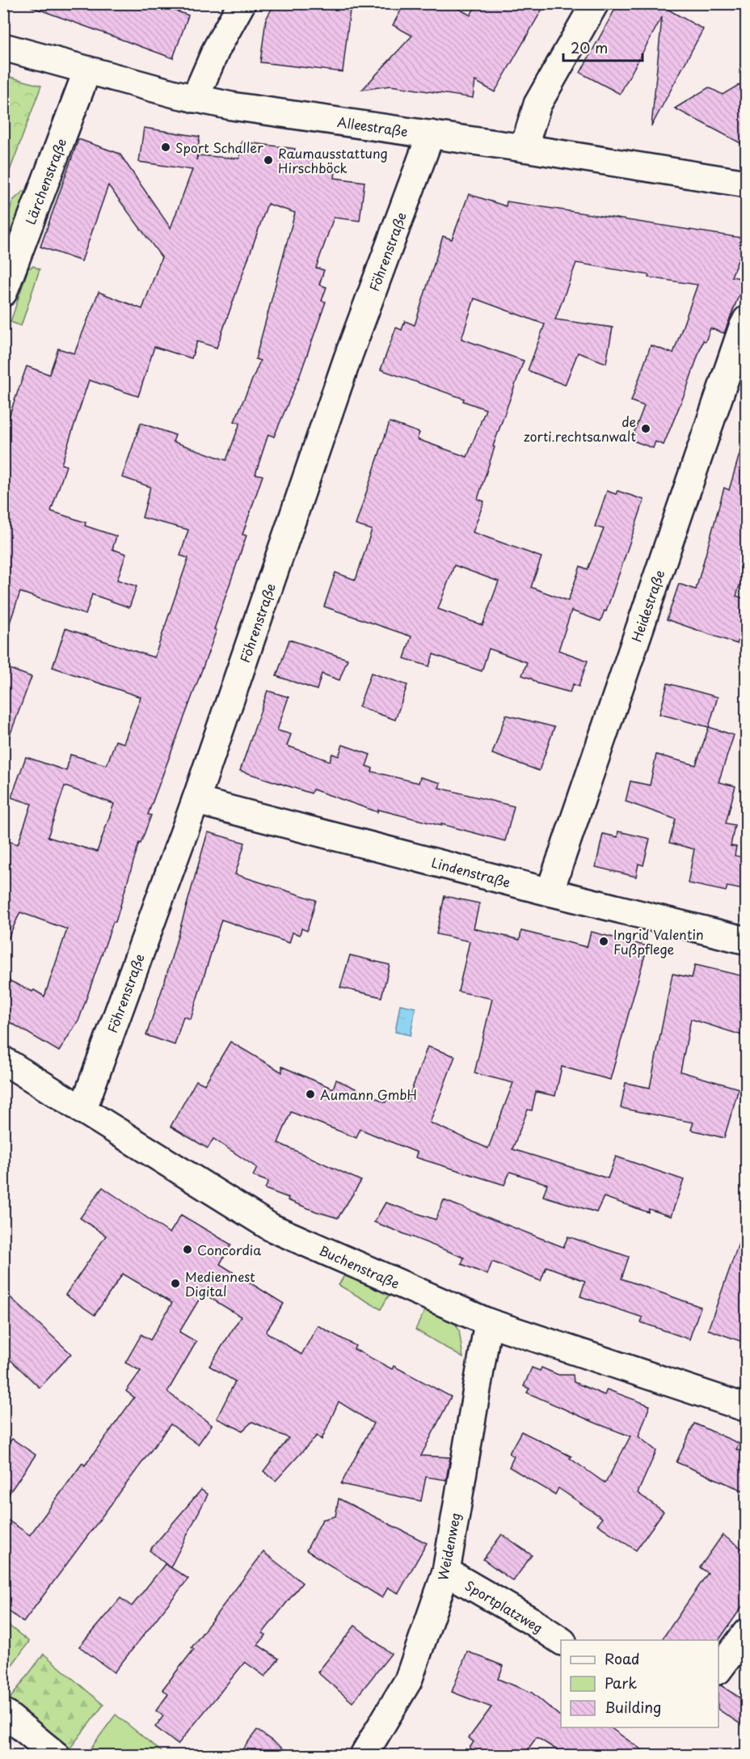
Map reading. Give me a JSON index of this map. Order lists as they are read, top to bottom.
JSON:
{
  "streets": {
    "street": [
      "Alleestraße",
      "Lärchenstraße",
      "Föhrenstraße",
      "Heidestraße",
      "Lindenstraße",
      "Buchenstraße",
      "Weidenweg",
      "Sportplatzweg"
    ]
  },
  "crossings": [
    ["Alleestraße", "Lärchenstraße"],
    ["Alleestraße", "Föhrenstraße"],
    ["Föhrenstraße", "Lindenstraße"],
    ["Föhrenstraße", "Buchenstraße"],
    ["Heidestraße", "Lindenstraße"],
    ["Buchenstraße", "Weidenweg"],
    ["Weidenweg", "Sportplatzweg"]
  ],
  "places": [
    "Sport Schaller",
    "Raumausstattung Hirschböck",
    "de zorti.rechtsanwalt",
    "Ingrid Valentin Fußpflege",
    "Aumann GmbH",
    "Concordia",
    "Mediennest Digital"
  ],
  "legend": ["Road", "Park", "Building"],
  "scale_bar": "20 m"
}
